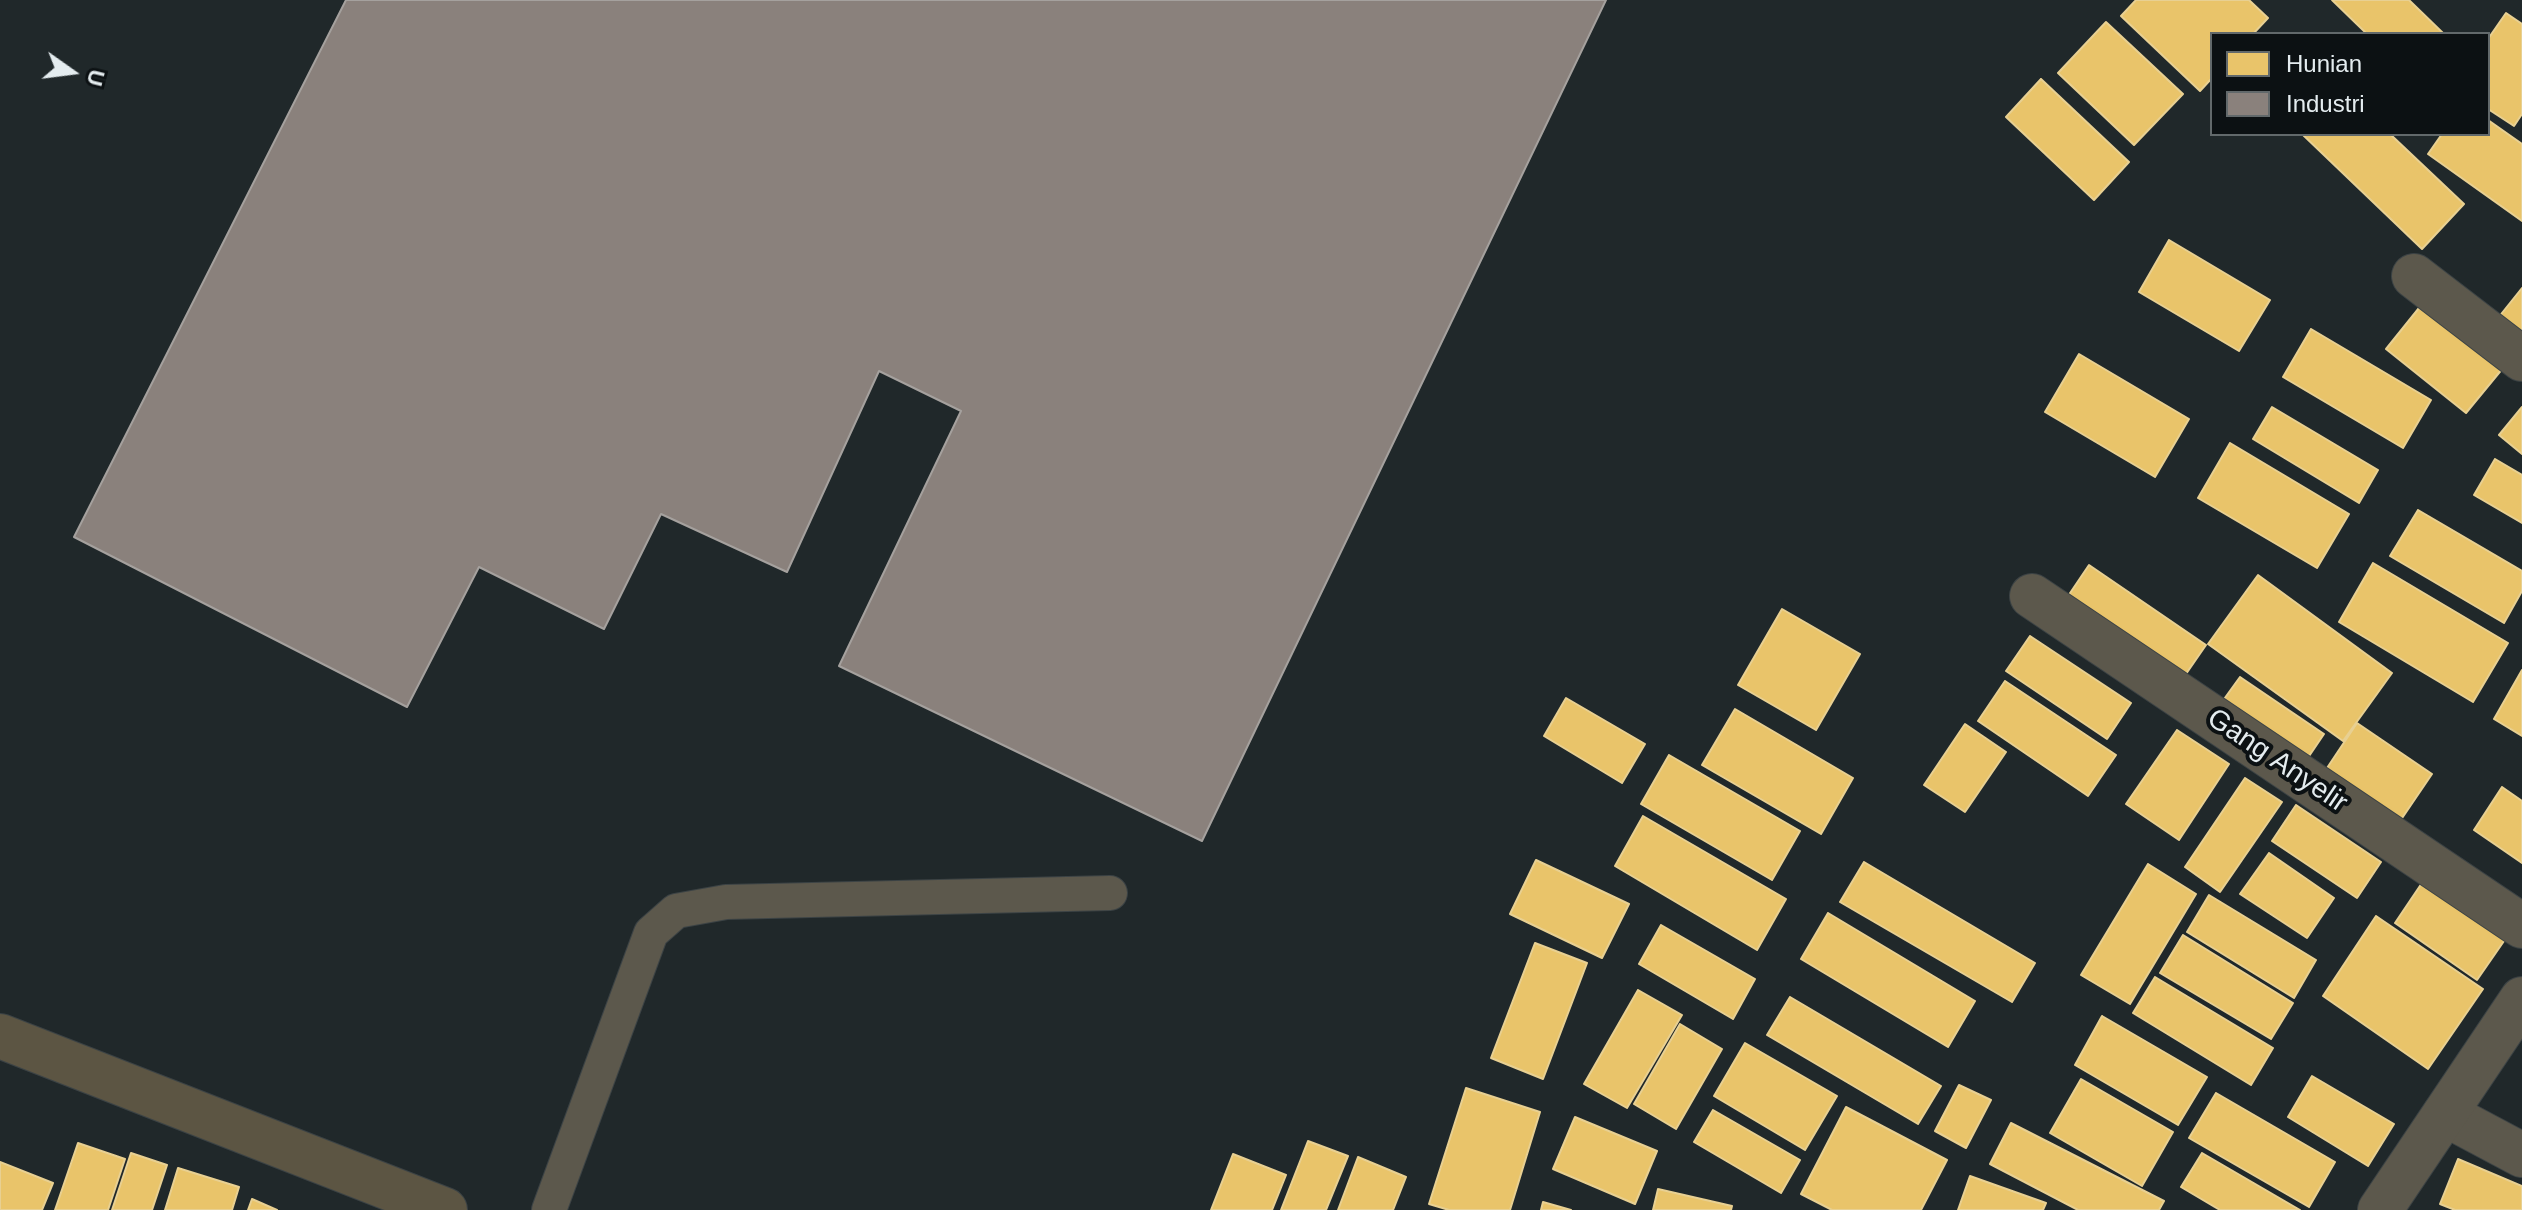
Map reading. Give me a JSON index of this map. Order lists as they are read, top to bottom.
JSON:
{
  "streets": {
    "street": ["Gang Anyelir"]
  },
  "legend": ["Hunian", "Industri"],
  "north": "right"
}
